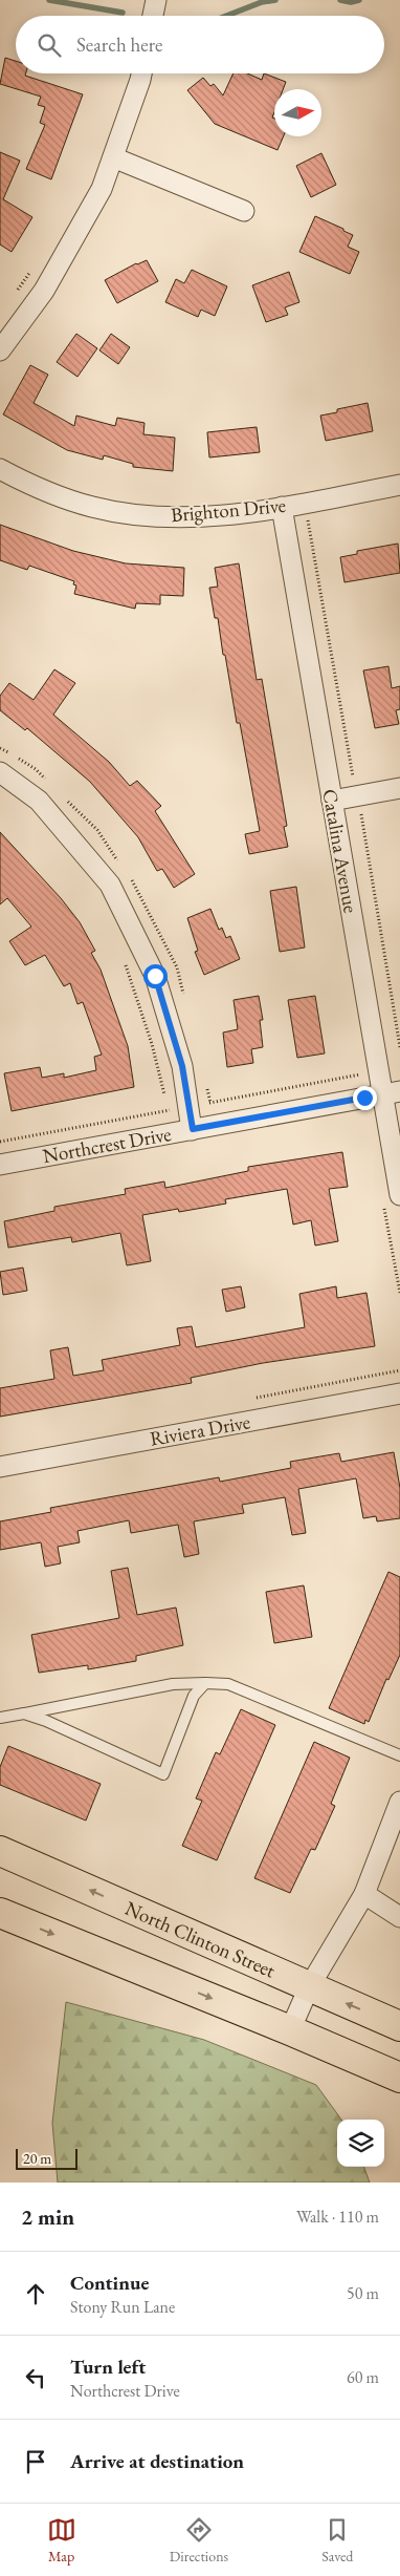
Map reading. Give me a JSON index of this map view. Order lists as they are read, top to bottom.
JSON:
{
  "streets": {
    "main road": ["North Clinton Street"],
    "street": [
      "Brighton Drive",
      "Catalina Avenue",
      "Northcrest Drive",
      "Riviera Drive"
    ]
  },
  "crossings": [
    ["Brighton Drive", "Catalina Avenue"],
    ["Catalina Avenue", "Northcrest Drive"]
  ],
  "scale_bar": "20 m",
  "north": "right",
  "page": {
    "search": "Search here",
    "scale": "20 m",
    "heading": ["2 min", "Walk · 110 m"],
    "list": [
      ["Continue", "Stony Run Lane", "50 m"],
      ["Turn left", "Northcrest Drive", "60 m"],
      "Arrive at destination"
    ],
    "nav": ["Map", "Directions", "Saved"]
  }
}
